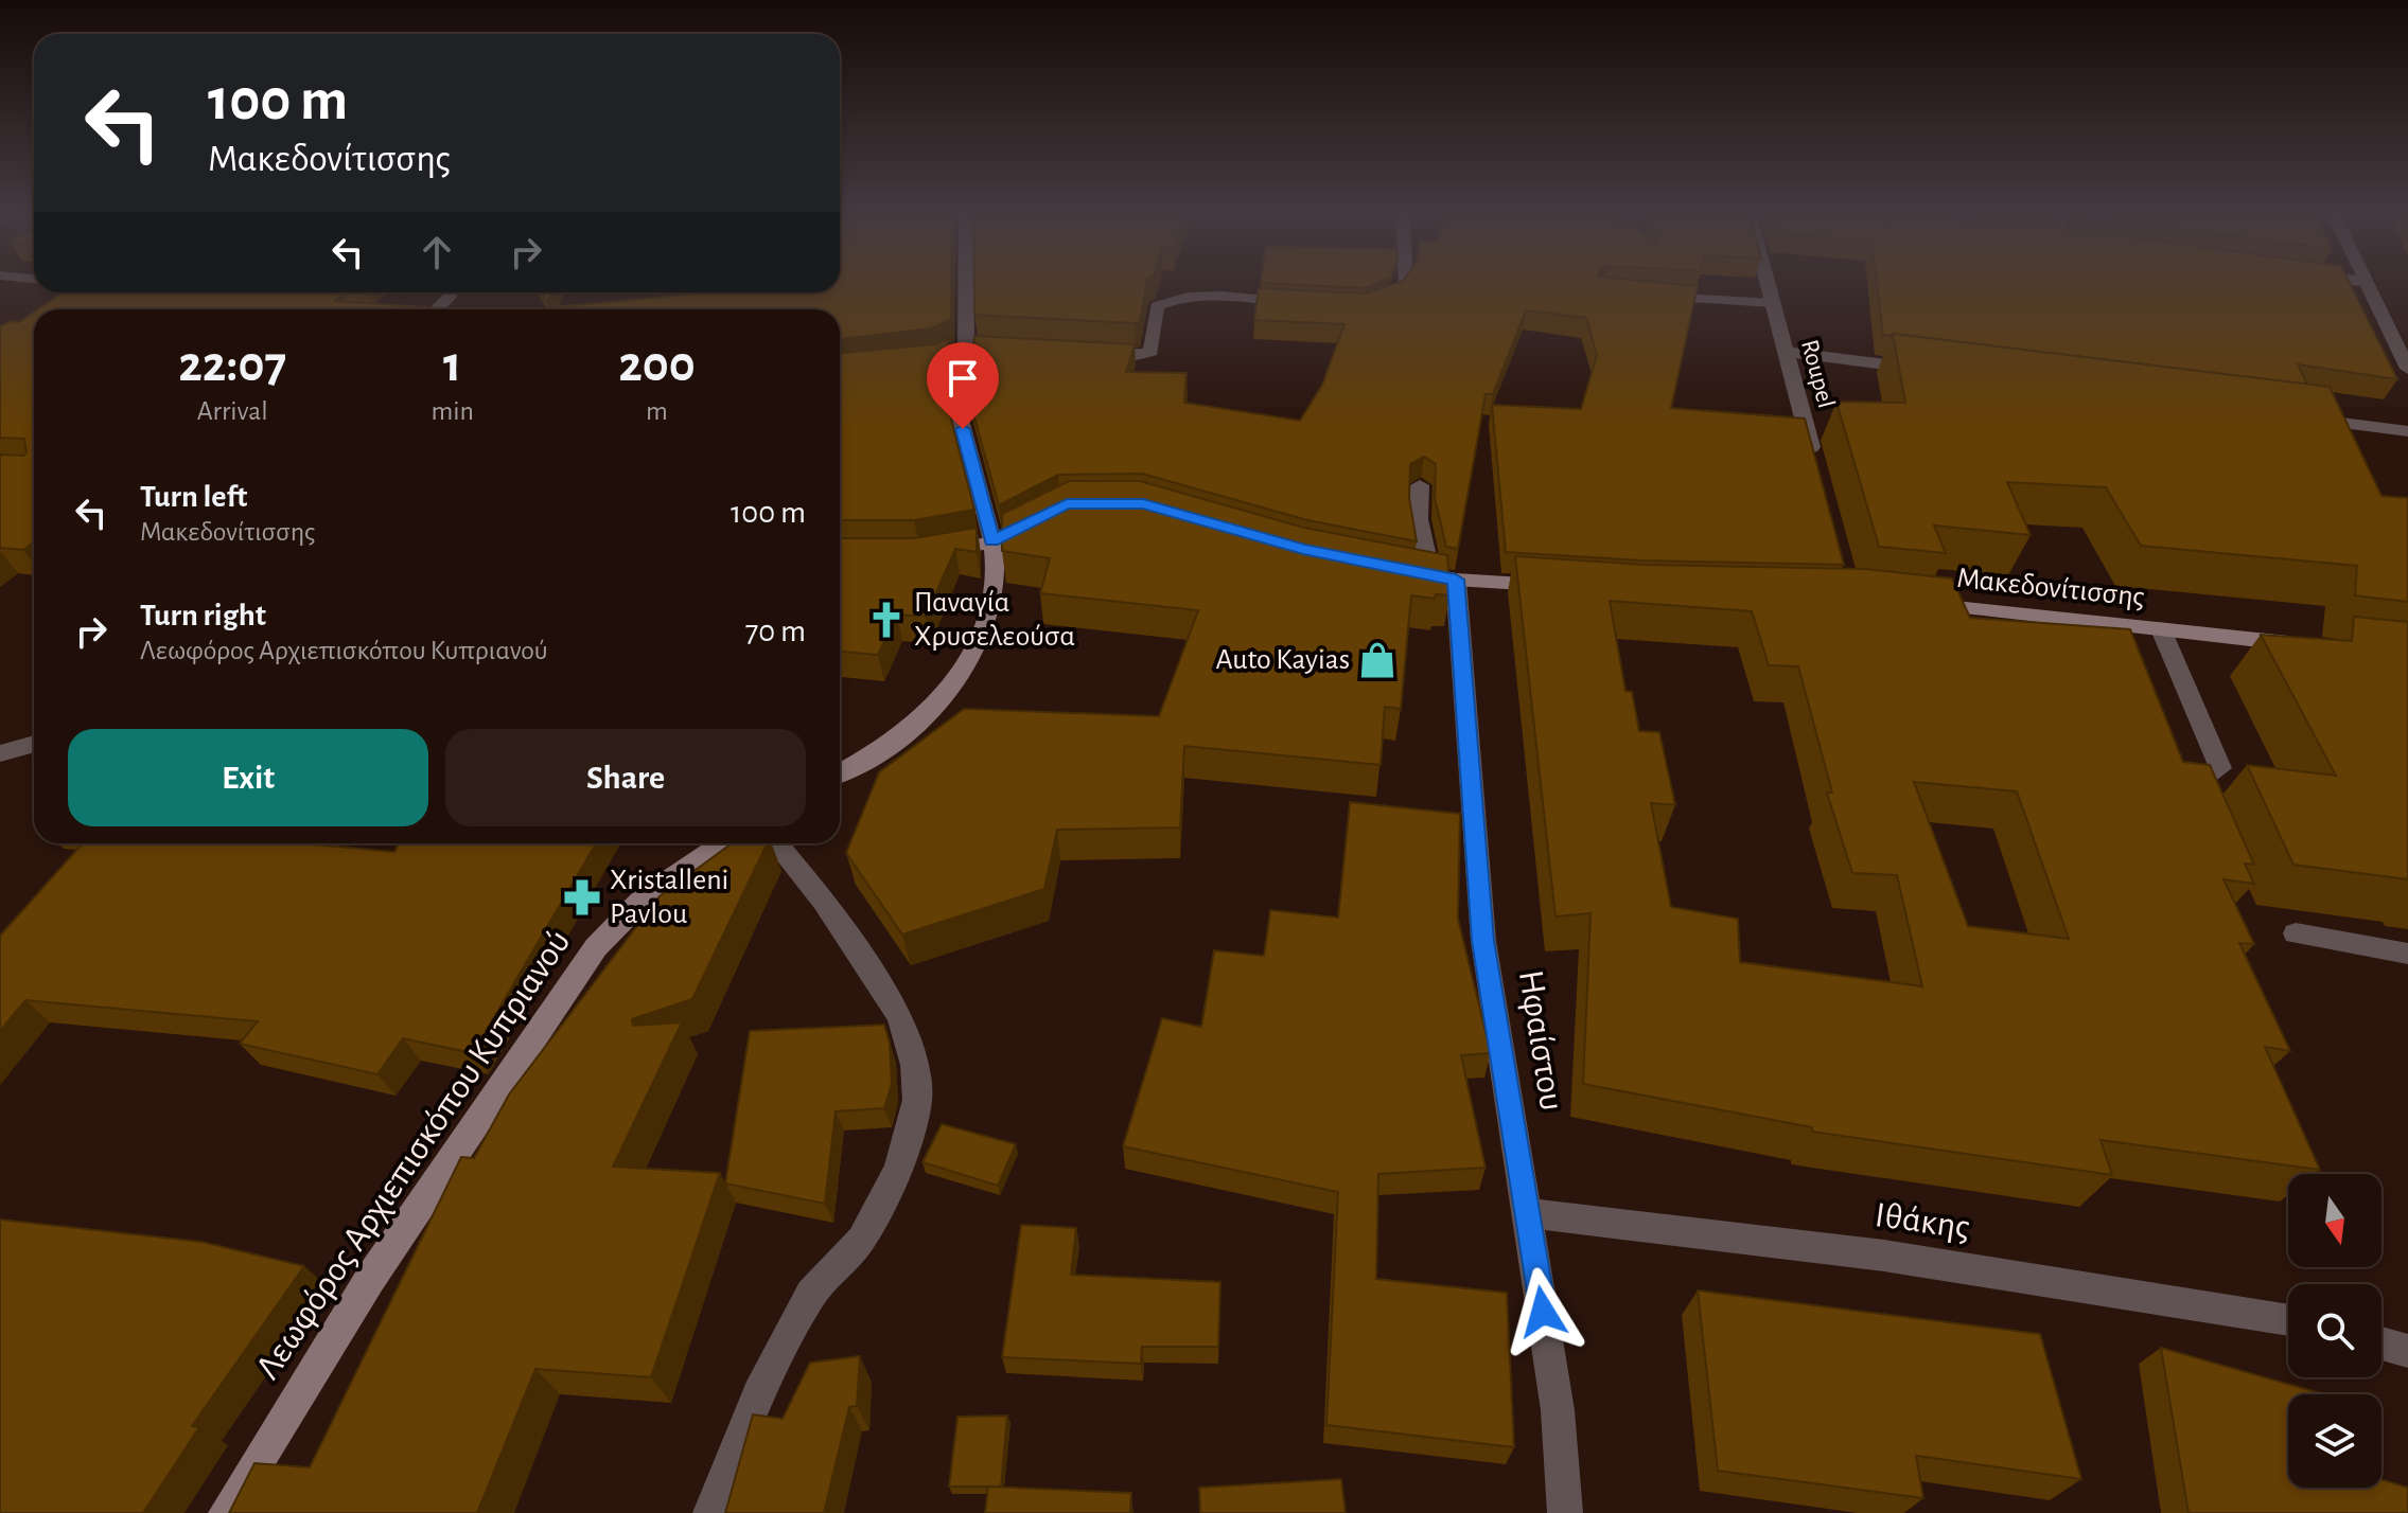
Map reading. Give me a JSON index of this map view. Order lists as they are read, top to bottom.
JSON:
{
  "streets": {
    "main road": ["Μακεδονίτισσης", "Λεωφόρος Αρχιεπισκόπου Κυπριανού"],
    "street": ["Roupel", "Ηφαίστου", "Ιθάκης"]
  },
  "crossings": [
    ["Ηφαίστου", "Ιθάκης"]
  ],
  "places": {
    "church": ["Παναγία Χρυσελεούσα"],
    "shop": ["Auto Kayias"],
    "pharmacy": ["Xristalleni Pavlou"]
  },
  "north": "bottom",
  "page": {
    "turn": ["100 m", "Μακεδονίτισσης"],
    "eta": [
      "22:07",
      "Arrival",
      "1",
      "min",
      "200",
      "m"
    ],
    "list": [
      {
        "name": "Turn left",
        "note": "Μακεδονίτισσης",
        "value": "100 m"
      },
      {
        "name": "Turn right",
        "note": "Λεωφόρος Αρχιεπισκόπου Κυπριανού",
        "value": "70 m"
      }
    ],
    "buttons": ["Exit", "Share"]
  }
}
